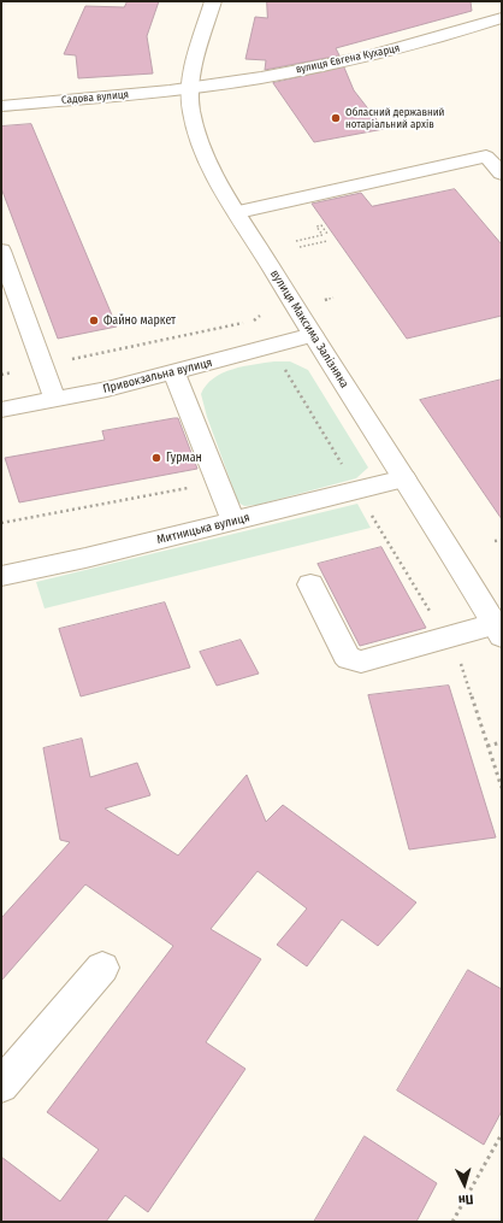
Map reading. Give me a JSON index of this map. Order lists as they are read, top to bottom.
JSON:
{
  "streets": {
    "street": [
      "вулиця Євгена Кухарця",
      "Садова вулиця",
      "вулиця Максима Залізняка",
      "Привокзальна вулиця",
      "Митницька вулиця"
    ]
  },
  "crossings": [
    ["вулиця Євгена Кухарця", "Садова вулиця"],
    ["вулиця Євгена Кухарця", "вулиця Максима Залізняка"],
    ["Садова вулиця", "вулиця Максима Залізняка"],
    ["вулиця Максима Залізняка", "Привокзальна вулиця"],
    ["вулиця Максима Залізняка", "Митницька вулиця"]
  ],
  "places": ["Обласний державний нотаріальний архів", "Файно маркет", "Гурман"],
  "north": "bottom"
}
